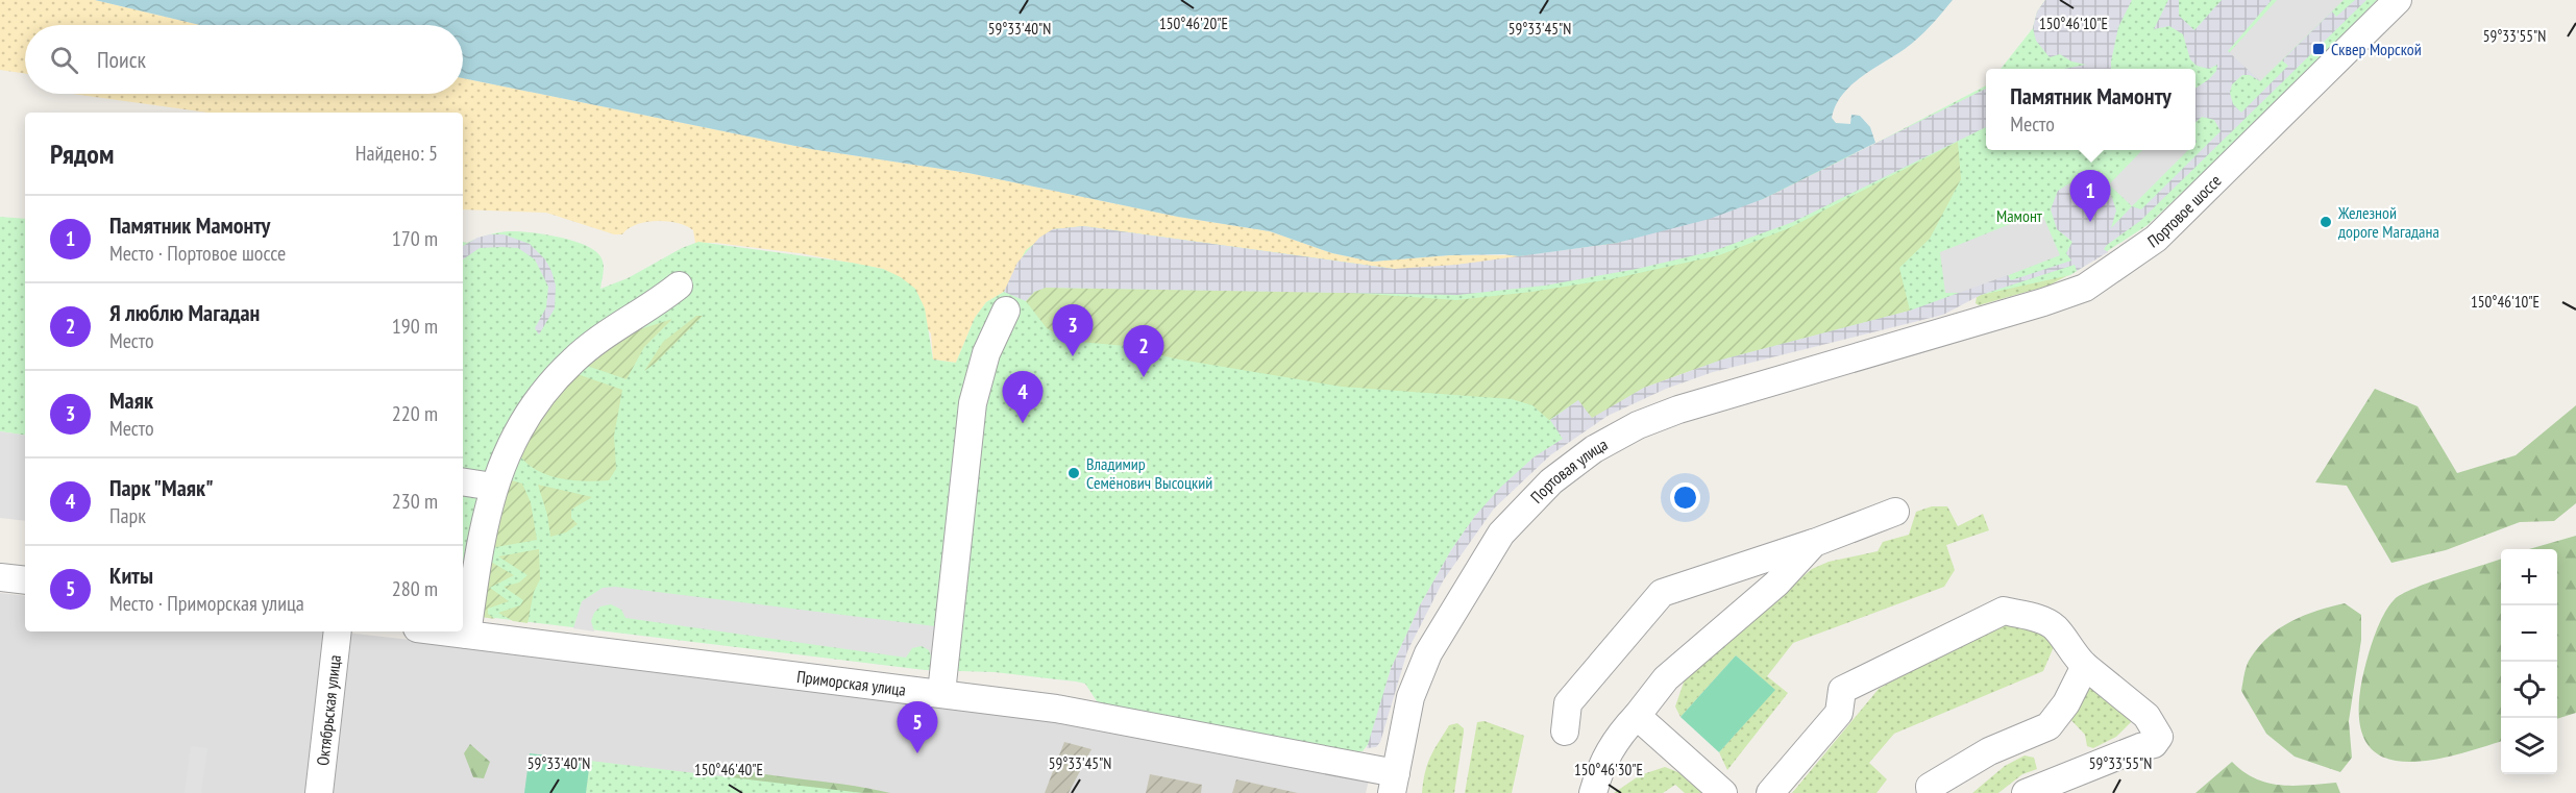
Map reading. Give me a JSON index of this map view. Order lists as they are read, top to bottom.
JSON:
{
  "streets": {
    "street": [
      "Портовое шоссе",
      "Портовая улица",
      "Приморская улица",
      "Октябрьская улица"
    ]
  },
  "crossings": [
    ["Портовое шоссе", "Портовая улица"],
    ["Портовая улица", "Приморская улица"]
  ],
  "parks": ["Мамонт"],
  "places": {
    "transit": ["Сквер Морской"],
    "other": ["Железной дороге Магадана", "Владимир Семёнович Высоцкий"]
  },
  "page": {
    "search": "Поиск",
    "popup": ["Памятник Мамонту", "Место"],
    "heading": ["Рядом", "Найдено: 5"],
    "pins": [
      "1",
      "3",
      "2",
      "4",
      "5"
    ],
    "list": [
      {
        "mark": "1",
        "name": "Памятник Мамонту",
        "note": "Место · Портовое шоссе",
        "value": "170 m"
      },
      {
        "mark": "2",
        "name": "Я люблю Магадан",
        "note": "Место",
        "value": "190 m"
      },
      {
        "mark": "3",
        "name": "Маяк",
        "note": "Место",
        "value": "220 m"
      },
      {
        "mark": "4",
        "name": "Парк \"Маяк\"",
        "note": "Парк",
        "value": "230 m"
      },
      {
        "mark": "5",
        "name": "Киты",
        "note": "Место · Приморская улица",
        "value": "280 m"
      }
    ],
    "map_buttons": ["+", "−"]
  },
  "coordinates": [
    "150°46'20\"E",
    "150°46'10\"E",
    "59°33'40\"N",
    "59°33'45\"N",
    "59°33'55\"N",
    "150°46'40\"E",
    "150°46'30\"E"
  ]
}
